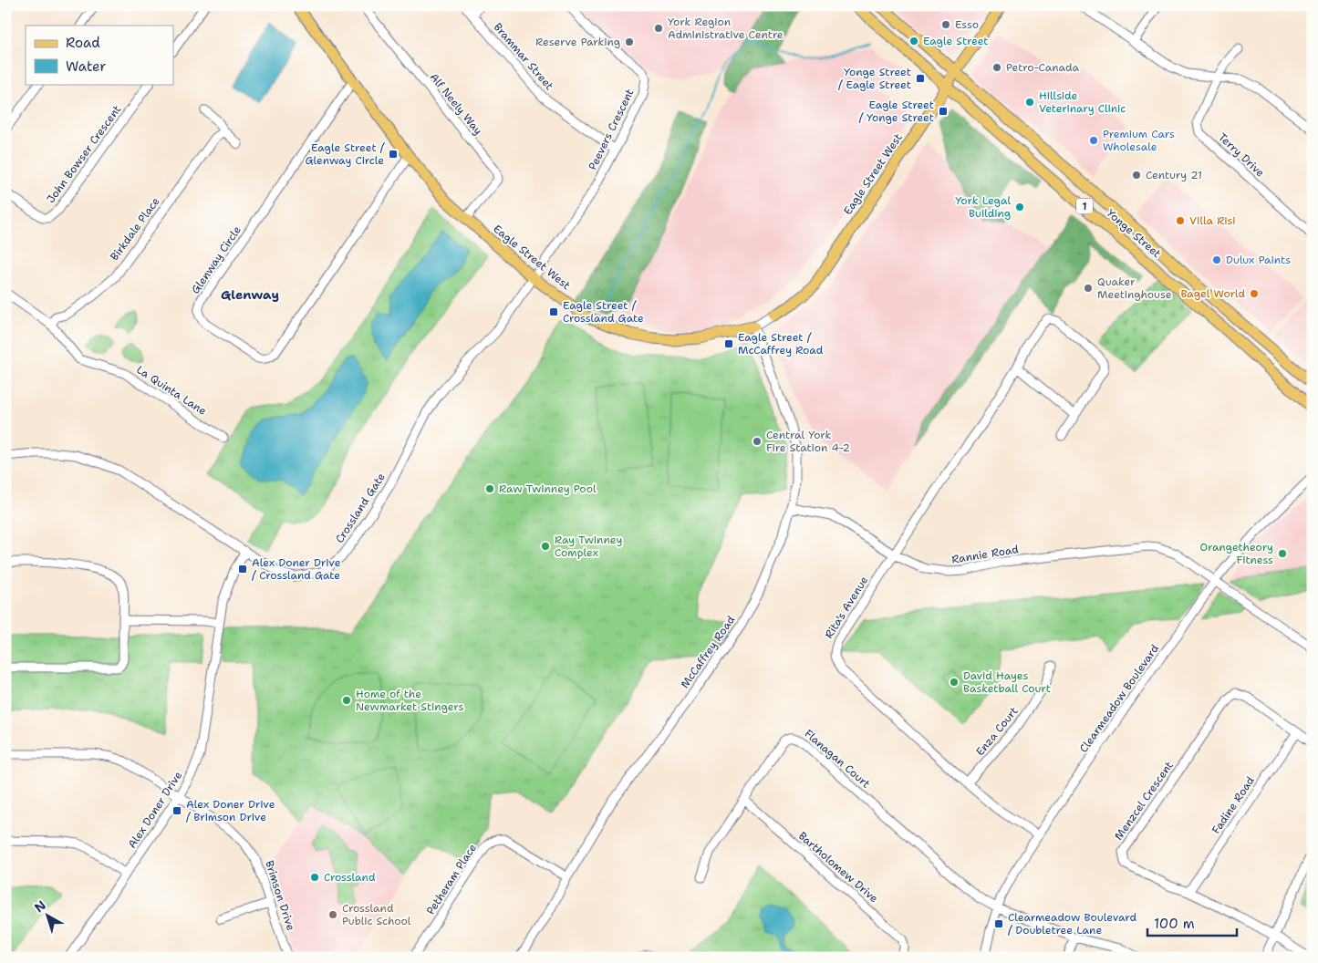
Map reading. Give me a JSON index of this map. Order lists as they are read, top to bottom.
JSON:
{
  "streets": {
    "main road": ["Eagle Street West", "1", "Yonge Street"],
    "street": [
      "Brammar Street",
      "Alf Neely Way",
      "Peevers Crescent",
      "John Bowser Crescent",
      "Terry Drive",
      "Birkdale Place",
      "Glenway Circle",
      "La Quinta Lane",
      "Crossland Gate",
      "Rannie Road",
      "Rita's Avenue",
      "McCaffrey Road",
      "Clearmeadow Boulevard",
      "Enza Court",
      "Flanagan Court",
      "Menzcel Crescent",
      "Fadine Road",
      "Alex Doner Drive",
      "Bartholomew Drive",
      "Petheram Place",
      "Brimson Drive"
    ]
  },
  "crossings": [
    ["Brammar Street", "Peevers Crescent"],
    ["Alf Neely Way", "Eagle Street West"],
    ["Peevers Crescent", "Eagle Street West"],
    ["Peevers Crescent", "Crossland Gate"],
    ["Eagle Street West", "Yonge Street"],
    ["Eagle Street West", "Glenway Circle"],
    ["Eagle Street West", "Crossland Gate"],
    ["Eagle Street West", "McCaffrey Road"],
    ["Birkdale Place", "La Quinta Lane"],
    ["Crossland Gate", "Alex Doner Drive"],
    ["Rannie Road", "Rita's Avenue"],
    ["Rannie Road", "McCaffrey Road"],
    ["Rannie Road", "Clearmeadow Boulevard"],
    ["Rita's Avenue", "Clearmeadow Boulevard"],
    ["Rita's Avenue", "Enza Court"],
    ["McCaffrey Road", "Petheram Place"],
    ["Clearmeadow Boulevard", "Flanagan Court"],
    ["Flanagan Court", "Bartholomew Drive"],
    ["Menzcel Crescent", "Fadine Road"],
    ["Alex Doner Drive", "Brimson Drive"]
  ],
  "districts": ["Glenway"],
  "places": {
    "other": [
      "Esso",
      "York Region Administrative Centre",
      "Eagle Street",
      "Reserve Parking",
      "Petro-Canada",
      "Hillside Veterinary Clinic",
      "Premium Cars Wholesale",
      "Century 21",
      "York Legal Building",
      "Villa Risi",
      "Dulux Paints",
      "Quaker Meetinghouse",
      "Bagel World",
      "Central York Fire Station 4-2",
      "Raw Twinney Pool",
      "Ray Twinney Complex",
      "Orangetheory Fitness",
      "David Hayes Basketball Court",
      "Home of the Newmarket Stingers",
      "Crossland",
      "Crossland Public School"
    ],
    "transit": [
      "Yonge Street / Eagle Street",
      "Eagle Street / Yonge Street",
      "Eagle Street / Glenway Circle",
      "Eagle Street / Crossland Gate",
      "Eagle Street / McCaffrey Road",
      "Alex Doner Drive / Crossland Gate",
      "Alex Doner Drive / Brimson Drive",
      "Clearmeadow Boulevard / Doubletree Lane"
    ]
  },
  "legend": ["Road", "Water"],
  "scale_bar": "100 m",
  "north": "top left"
}
